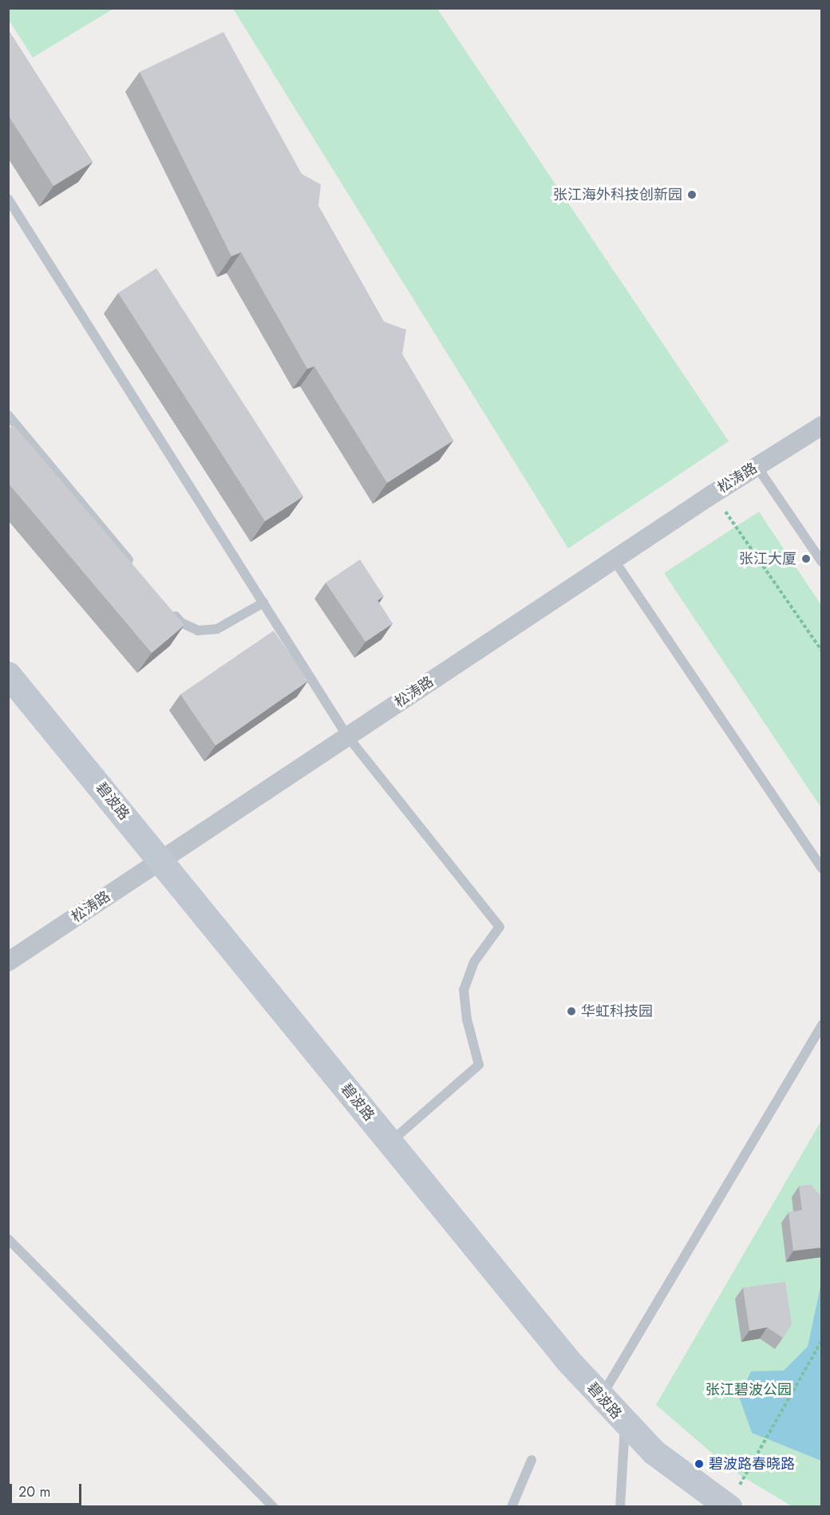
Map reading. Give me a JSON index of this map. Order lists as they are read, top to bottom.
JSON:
{
  "streets": {
    "street": ["松涛路", "碧波路"]
  },
  "crossings": [
    ["松涛路", "碧波路"]
  ],
  "parks": ["张江碧波公园"],
  "places": [
    "张江海外科技创新园",
    "张江大厦",
    "华虹科技园",
    "碧波路春晓路"
  ],
  "scale_bar": "20 m"
}
